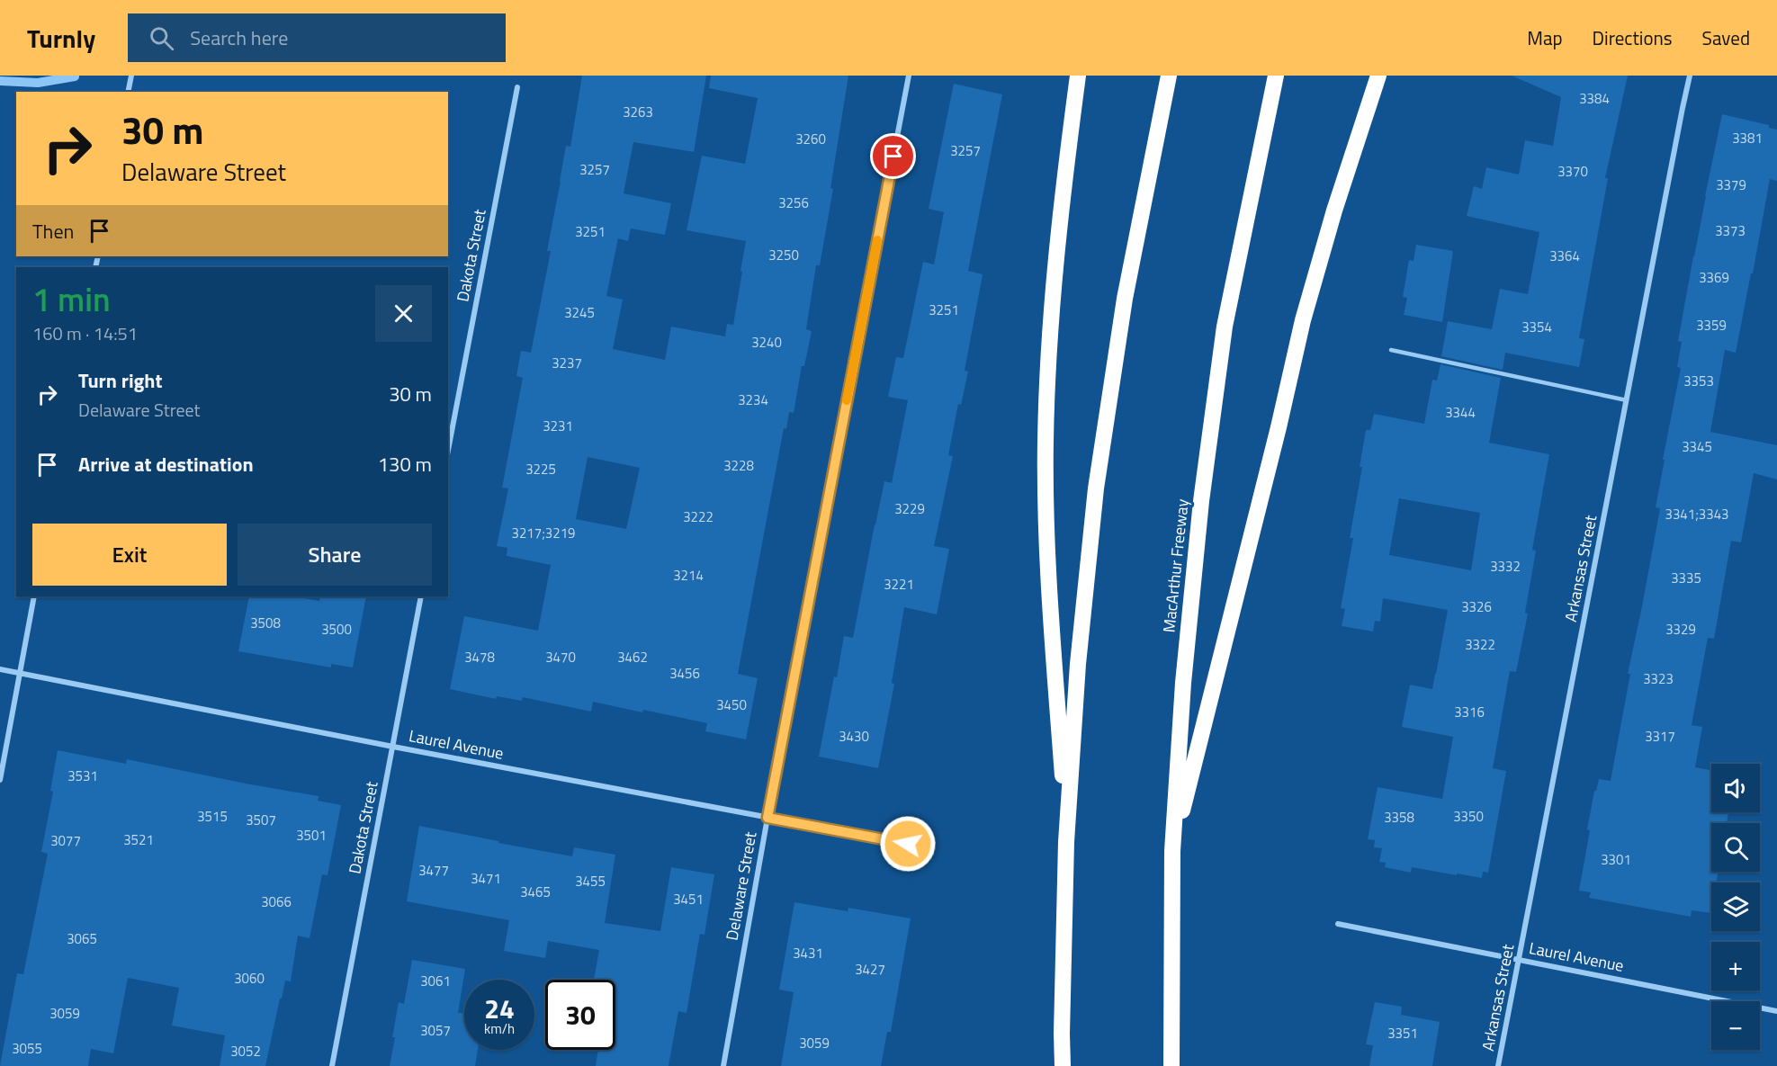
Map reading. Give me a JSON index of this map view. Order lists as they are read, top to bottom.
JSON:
{
  "streets": {
    "highway": ["MacArthur Freeway"],
    "street": [
      "Dakota Street",
      "Arkansas Street",
      "Laurel Avenue",
      "Delaware Street"
    ]
  },
  "crossings": [
    ["Dakota Street", "Laurel Avenue"],
    ["Arkansas Street", "Laurel Avenue"],
    ["Laurel Avenue", "Delaware Street"]
  ],
  "house_numbers": [
    "3384",
    "3263",
    "3381",
    "3260",
    "3257",
    "3257",
    "3370",
    "3379",
    "3256",
    "3373",
    "3251",
    "3250",
    "3364",
    "3369",
    "3251",
    "3245",
    "3359",
    "3354",
    "3240",
    "3237",
    "3353",
    "3234",
    "3344",
    "3231",
    "3345",
    "3228",
    "3225",
    "3229",
    "3341;3343",
    "3222",
    "3217;3219",
    "3332",
    "3214",
    "3335",
    "3221",
    "3326",
    "3508",
    "3500",
    "3329",
    "3322",
    "3478",
    "3470",
    "3462",
    "3456",
    "3323",
    "3450",
    "3316",
    "3430",
    "3317",
    "3531",
    "3515",
    "3350",
    "3358",
    "3507",
    "3501",
    "3521",
    "3077",
    "3301",
    "3477",
    "3471",
    "3455",
    "3465",
    "3451",
    "3066",
    "3065",
    "3431",
    "3427",
    "3060",
    "3061",
    "3059",
    "3057",
    "3351",
    "3059",
    "3055",
    "3052"
  ],
  "page": {
    "header": "Turnly",
    "search": "Search here",
    "nav": ["Map", "Directions", "Saved"],
    "turn": ["30 m", "Delaware Street"],
    "then": "Then",
    "heading": ["1 min", "160 m · 14:51"],
    "list": [
      {
        "name": "Turn right",
        "note": "Delaware Street",
        "value": "30 m"
      },
      {
        "name": "Arrive at destination",
        "value": "130 m"
      }
    ],
    "buttons": ["Exit", "Share"],
    "map_buttons": ["+", "−"],
    "speed": "24 km/h",
    "limit": "30"
  }
}
